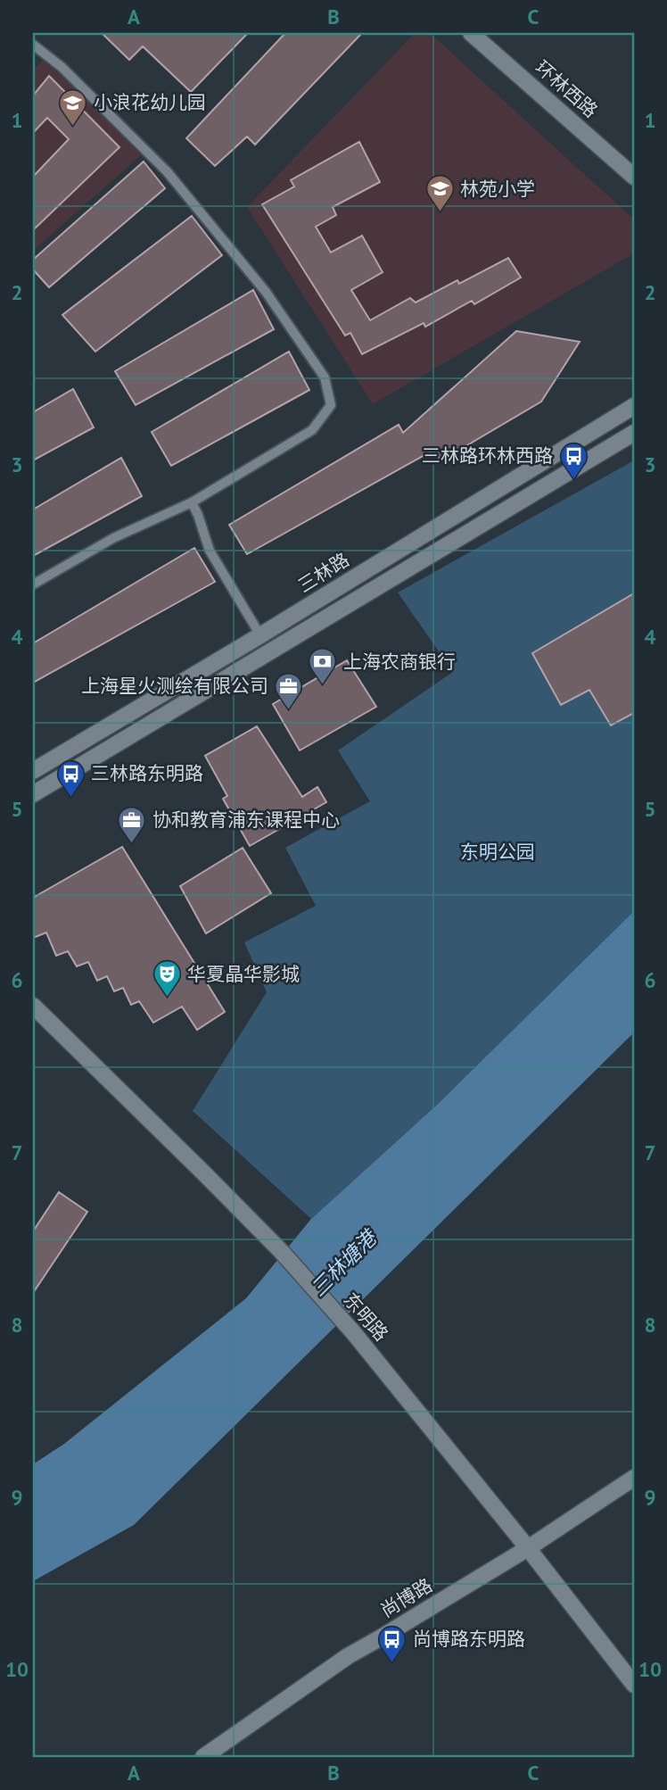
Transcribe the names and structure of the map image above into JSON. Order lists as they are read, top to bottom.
{
  "streets": {
    "main road": [
      "环林西路",
      "三林路",
      "东明路",
      "尚博路"
    ]
  },
  "crossings": [
    ["东明路", "尚博路"]
  ],
  "water": ["三林塘港"],
  "parks": ["东明公园"],
  "places": {
    "school or university": ["小浪花幼儿园", "林苑小学"],
    "bus stop": ["三林路环林西路", "三林路东明路", "尚博路东明路"],
    "bank": ["上海农商银行"],
    "office": ["上海星火测绘有限公司", "协和教育浦东课程中心"],
    "theatre": ["华夏晶华影城"]
  },
  "grid": {
    "columns": ["A", "B", "C"],
    "rows": [
      "1",
      "2",
      "3",
      "4",
      "5",
      "6",
      "7",
      "8",
      "9",
      "10"
    ]
  }
}
